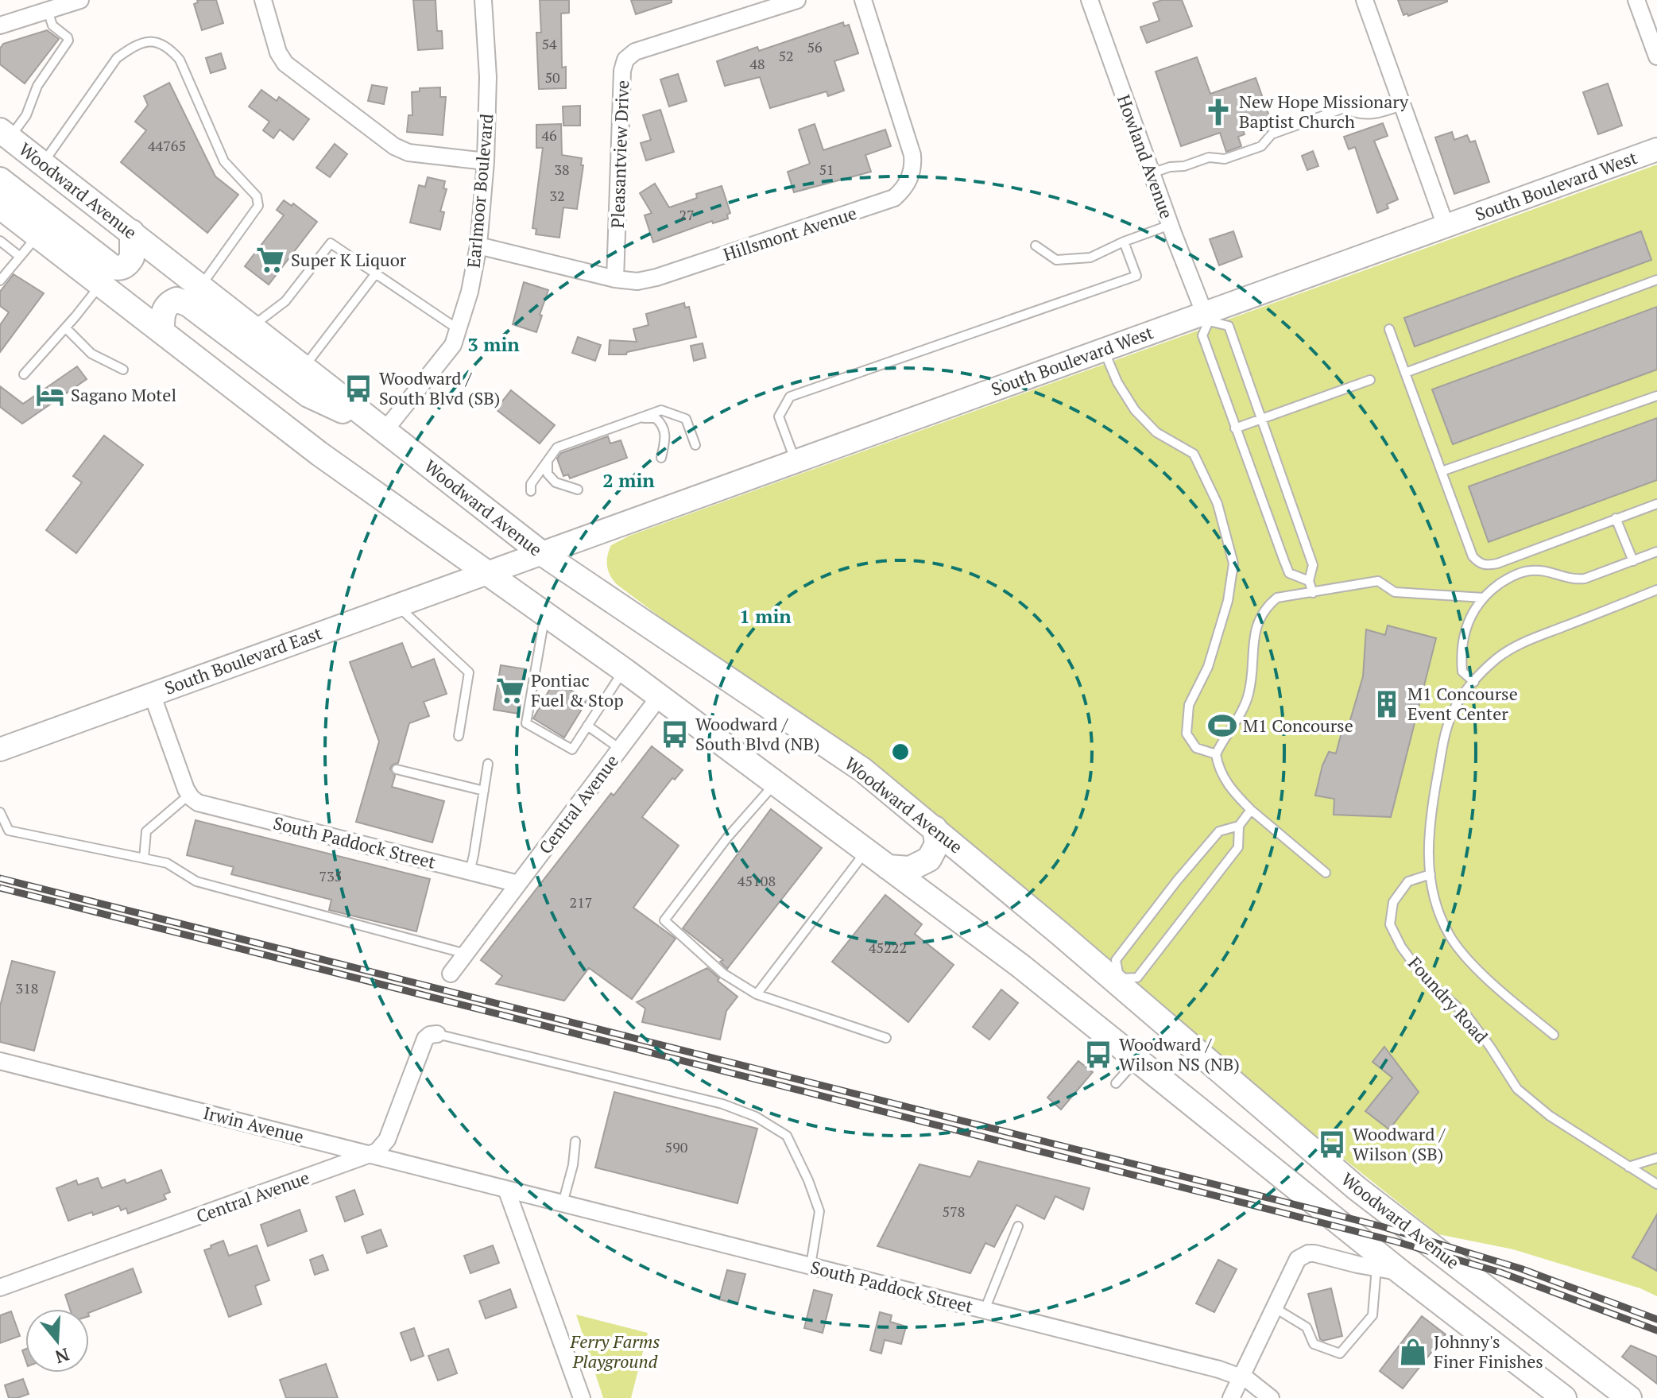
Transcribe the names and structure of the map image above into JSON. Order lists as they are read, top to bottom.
{
  "streets": {
    "main road": ["Woodward Avenue"],
    "street": [
      "Pleasantview Drive",
      "Howland Avenue",
      "South Boulevard West",
      "Earlmoor Boulevard",
      "Hillsmont Avenue",
      "South Boulevard East",
      "Central Avenue",
      "South Paddock Street",
      "Irwin Avenue"
    ],
    "lane": ["Foundry Road"]
  },
  "crossings": [
    ["Pleasantview Drive", "Hillsmont Avenue"],
    ["Howland Avenue", "South Boulevard West"],
    ["South Boulevard West", "Woodward Avenue"],
    ["South Boulevard West", "South Boulevard East"],
    ["Woodward Avenue", "Earlmoor Boulevard"],
    ["Earlmoor Boulevard", "Hillsmont Avenue"],
    ["Central Avenue", "South Paddock Street"],
    ["Central Avenue", "Irwin Avenue"],
    ["South Paddock Street", "Irwin Avenue"]
  ],
  "parks": ["Ferry Farms Playground"],
  "places": {
    "church": ["New Hope Missionary Baptist Church"],
    "supermarket": ["Super K Liquor", "Pontiac Fuel & Stop"],
    "bus stop": [
      "Woodward / South Blvd (SB)",
      "Woodward / South Blvd (NB)",
      "Woodward / Wilson NS (NB)",
      "Woodward / Wilson (SB)"
    ],
    "hotel": ["Sagano Motel"],
    "building": ["M1 Concourse Event Center"],
    "sports": ["M1 Concourse"],
    "shop": ["Johnny's Finer Finishes"]
  },
  "house_numbers": [
    "54",
    "56",
    "52",
    "48",
    "50",
    "46",
    "44765",
    "38",
    "51",
    "32",
    "27",
    "735",
    "45108",
    "217",
    "45222",
    "318",
    "590",
    "578"
  ],
  "north": "bottom",
  "rings": ["3 min", "2 min", "1 min"]
}
